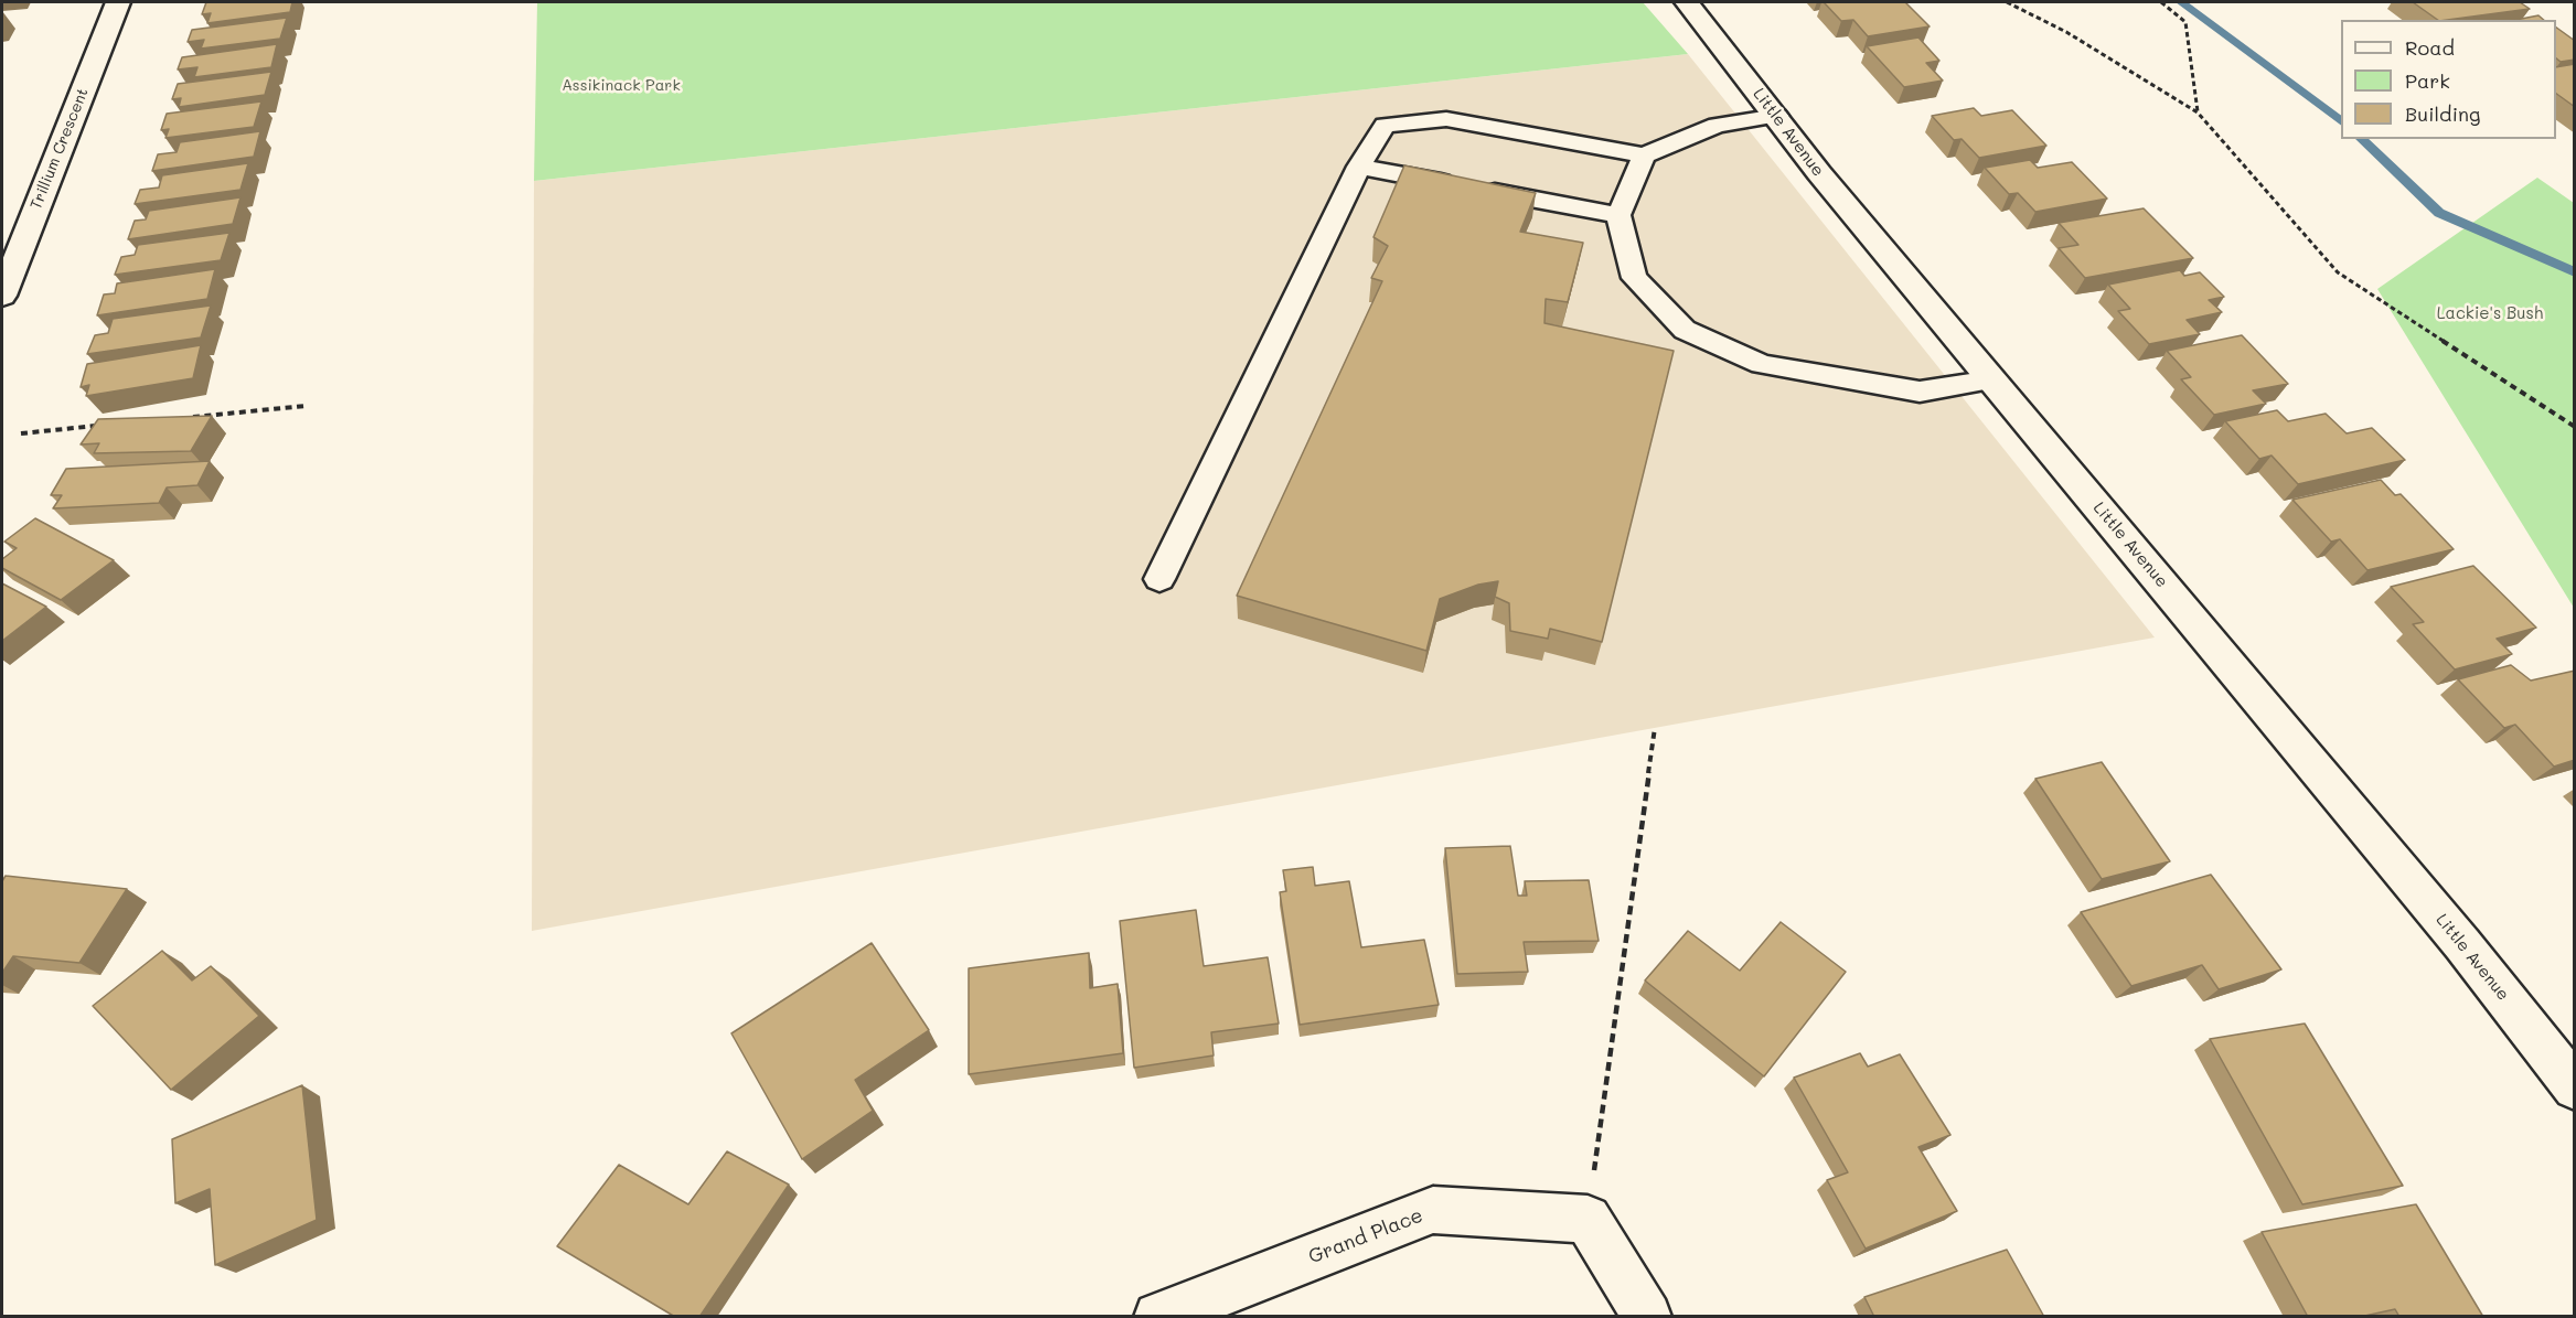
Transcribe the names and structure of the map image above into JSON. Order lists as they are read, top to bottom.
{
  "streets": {
    "street": ["Little Avenue", "Trillium Crescent", "Grand Place"]
  },
  "parks": ["Assikinack Park", "Lackie's Bush"],
  "legend": ["Road", "Park", "Building"]
}
